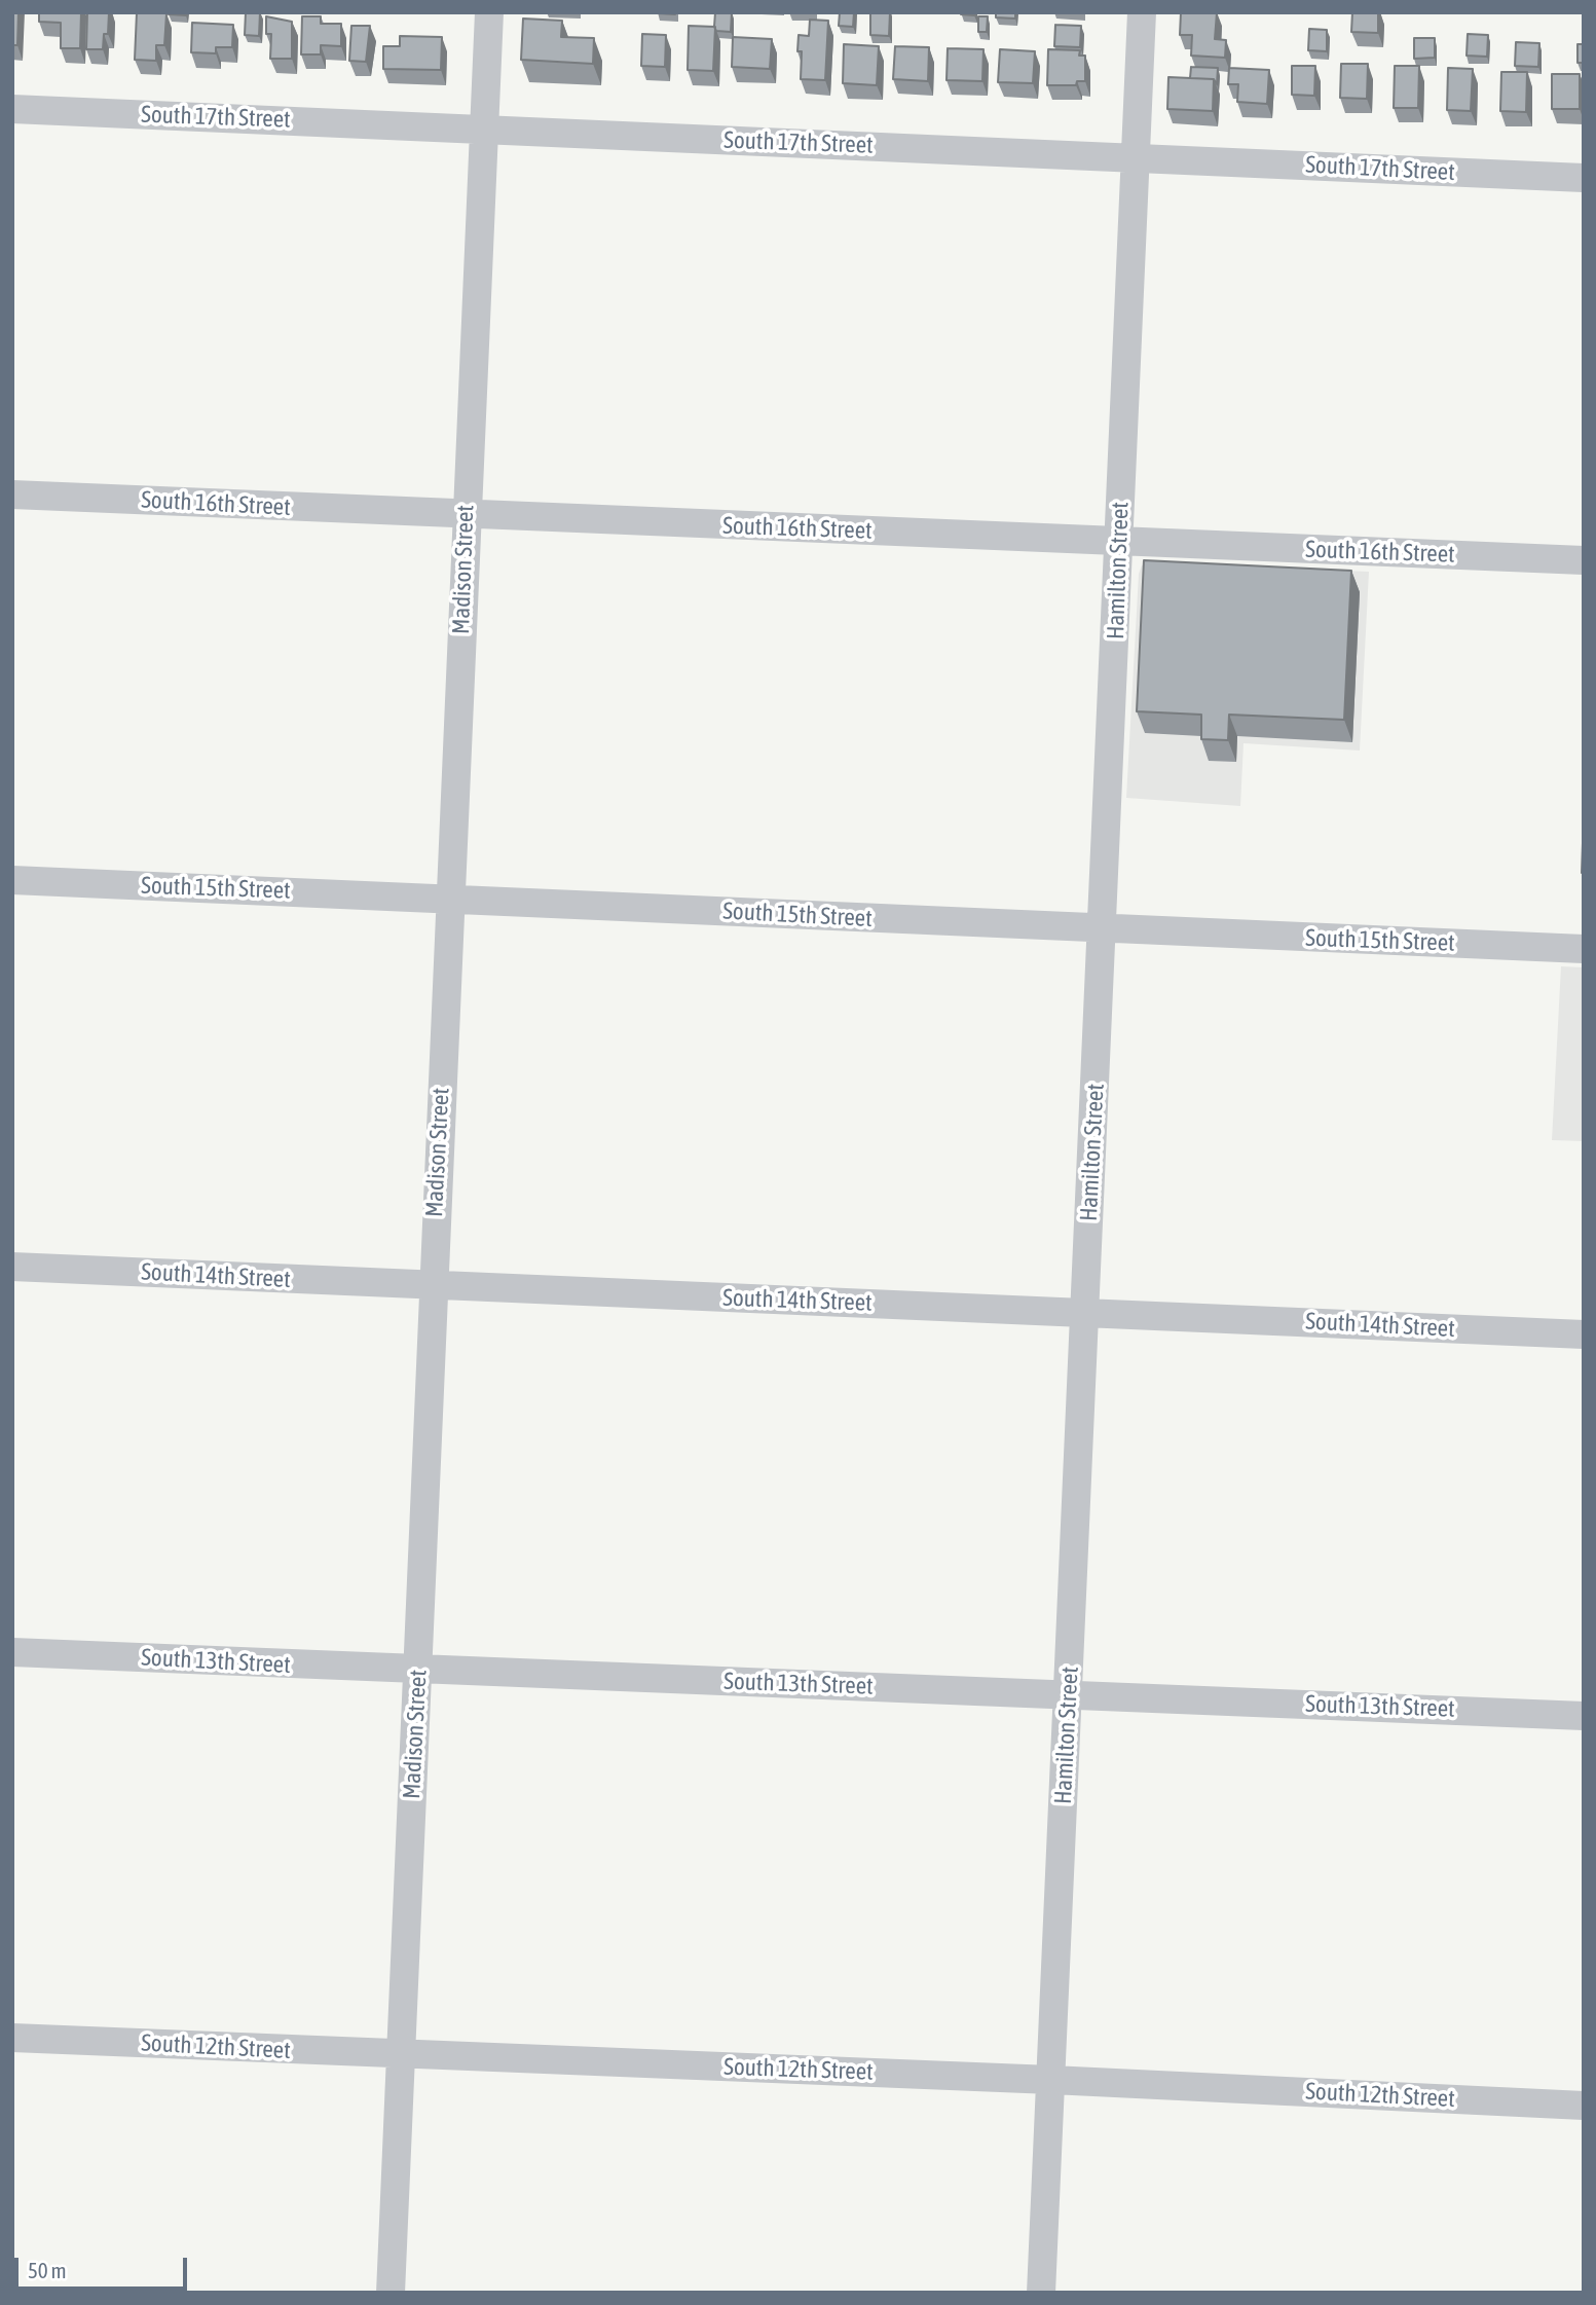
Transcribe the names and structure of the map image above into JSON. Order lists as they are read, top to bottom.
{
  "streets": {
    "street": [
      "South 17th Street",
      "South 16th Street",
      "Madison Street",
      "Hamilton Street",
      "South 15th Street",
      "South 14th Street",
      "South 13th Street",
      "South 12th Street"
    ]
  },
  "crossings": [
    ["South 17th Street", "Madison Street"],
    ["South 17th Street", "Hamilton Street"],
    ["South 16th Street", "Madison Street"],
    ["South 16th Street", "Hamilton Street"],
    ["Madison Street", "South 15th Street"],
    ["Madison Street", "South 14th Street"],
    ["Madison Street", "South 13th Street"],
    ["Madison Street", "South 12th Street"],
    ["Hamilton Street", "South 15th Street"],
    ["Hamilton Street", "South 14th Street"],
    ["Hamilton Street", "South 13th Street"],
    ["Hamilton Street", "South 12th Street"]
  ],
  "scale_bar": "50 m"
}
